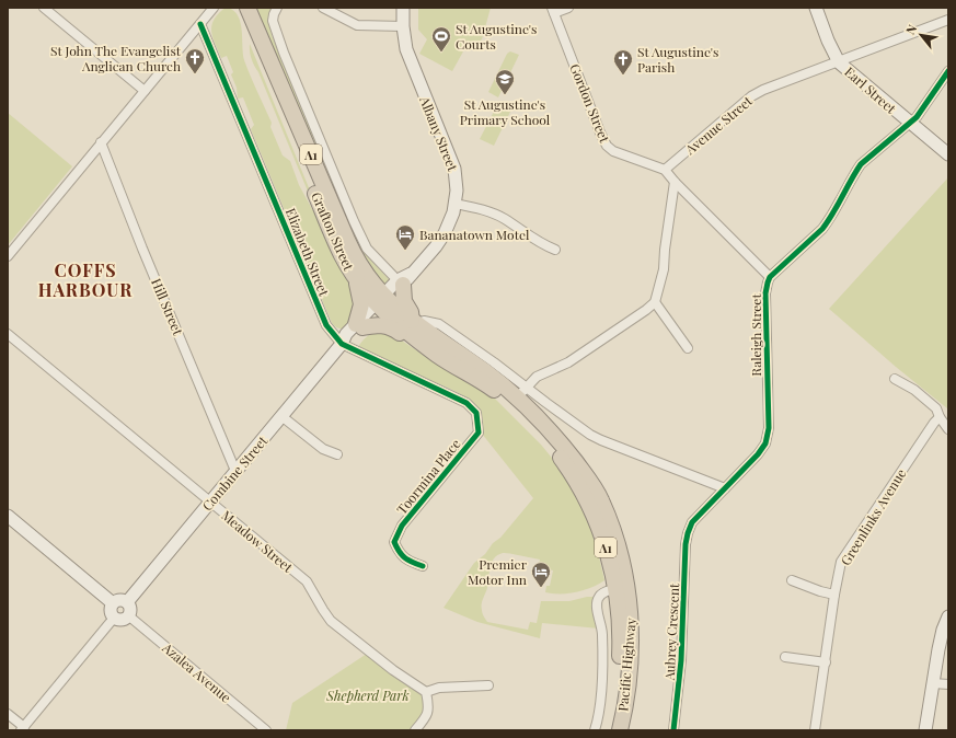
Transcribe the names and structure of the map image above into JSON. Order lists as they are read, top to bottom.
{
  "streets": {
    "highway": ["A1", "Grafton Street", "Pacific Highway"],
    "street": [
      "Earl Street",
      "Gordon Street",
      "Avenue Street",
      "Albany Street",
      "Elizabeth Street",
      "Hill Street",
      "Raleigh Street",
      "Combine Street",
      "Toormina Place",
      "Greenlinks Avenue",
      "Meadow Street",
      "Aubrey Crescent",
      "Azalea Avenue"
    ]
  },
  "crossings": [
    ["Earl Street", "Avenue Street"],
    ["Earl Street", "Raleigh Street"],
    ["Gordon Street", "Avenue Street"],
    ["Albany Street", "Grafton Street"],
    ["Albany Street", "Combine Street"],
    ["Grafton Street", "Combine Street"],
    ["Grafton Street", "Pacific Highway"],
    ["Elizabeth Street", "Combine Street"],
    ["Elizabeth Street", "Toormina Place"],
    ["Hill Street", "Combine Street"],
    ["Raleigh Street", "Aubrey Crescent"],
    ["Combine Street", "Meadow Street"],
    ["Combine Street", "Azalea Avenue"]
  ],
  "districts": ["COFFS HARBOUR"],
  "parks": ["Shepherd Park"],
  "places": {
    "sports": ["St Augustine's Courts"],
    "church": ["St John The Evangelist Anglican Church", "St Augustine's Parish"],
    "school or university": ["St Augustine's Primary School"],
    "hotel": ["Bananatown Motel", "Premier Motor Inn"]
  },
  "north": "top left"
}
